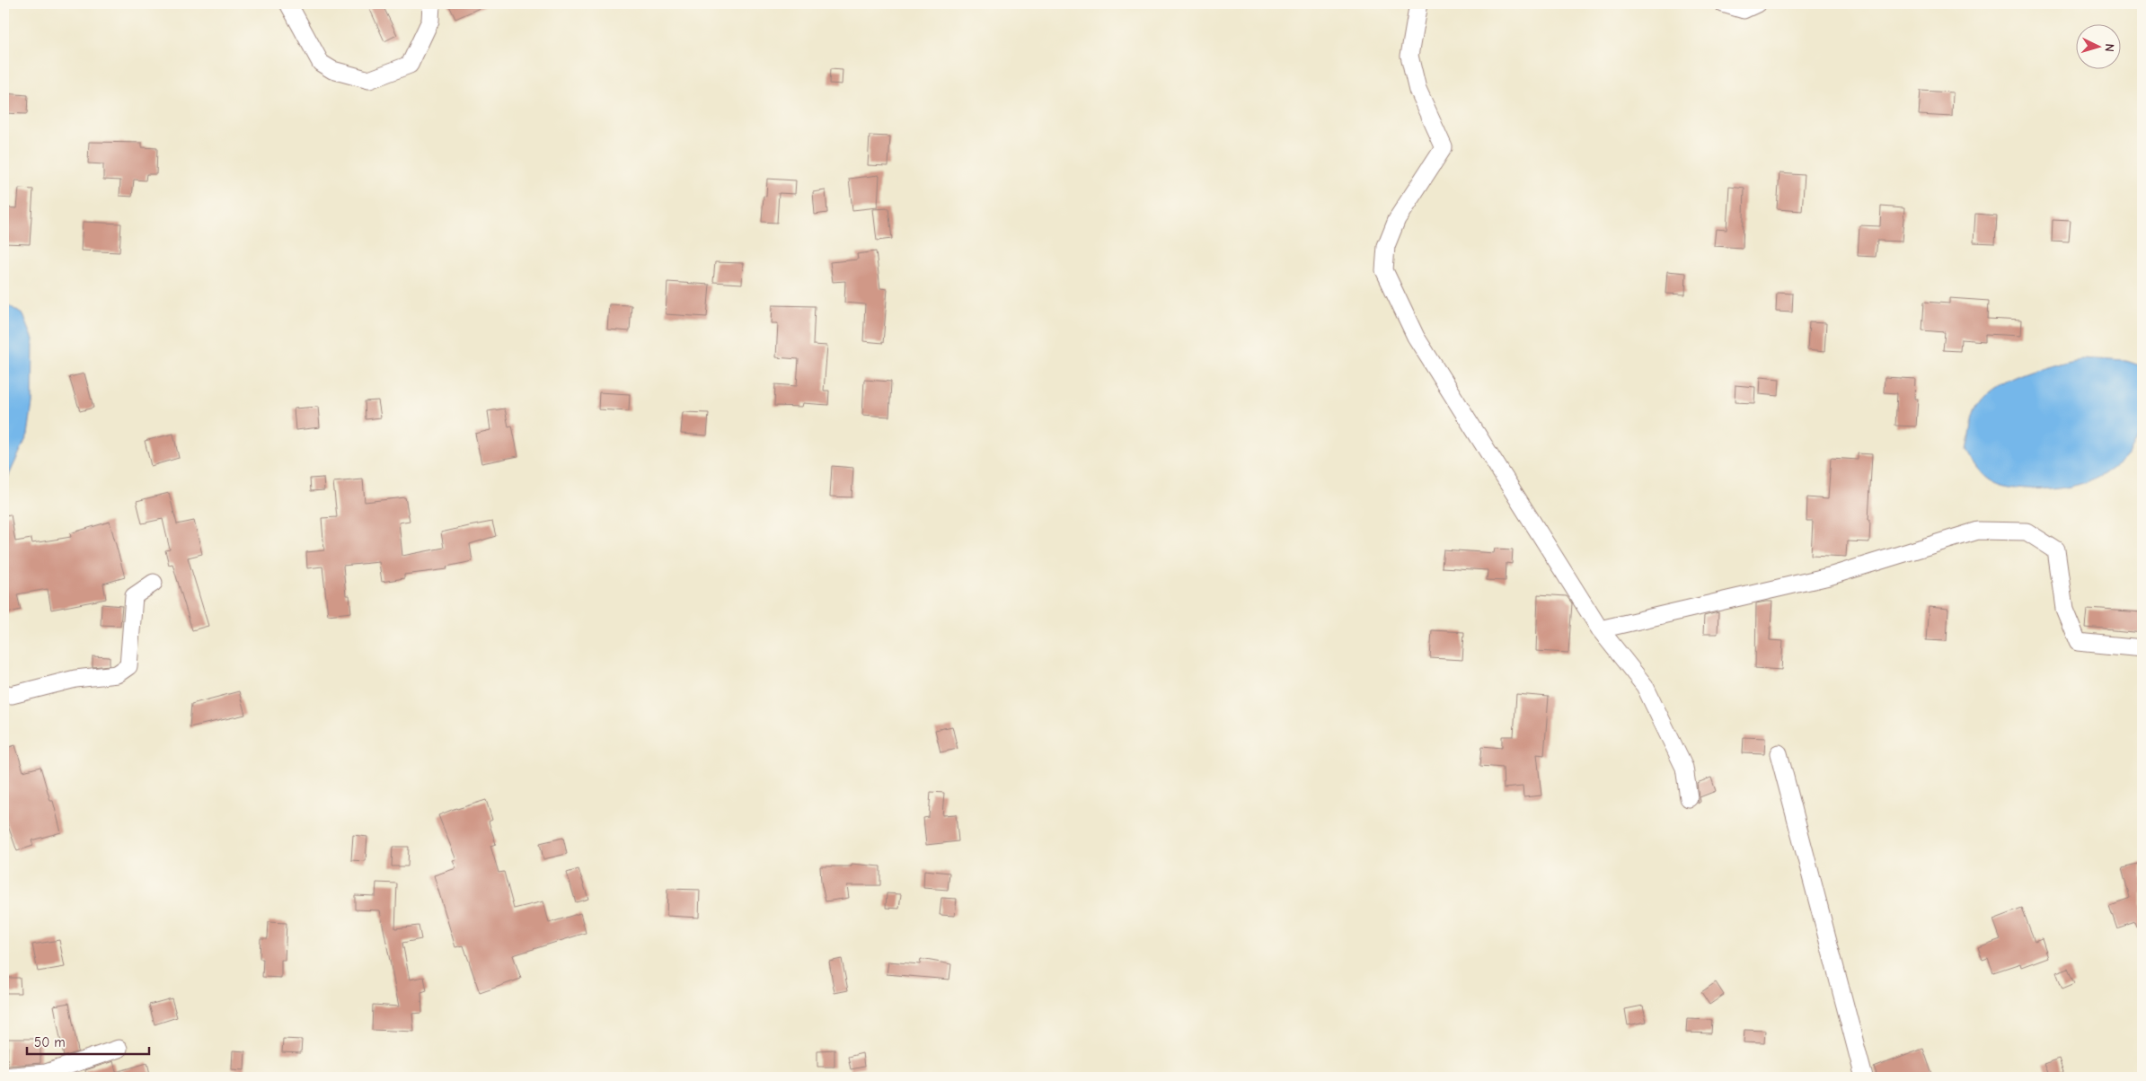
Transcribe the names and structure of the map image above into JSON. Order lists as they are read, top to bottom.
{
  "scale_bar": "50 m",
  "north": "right"
}
